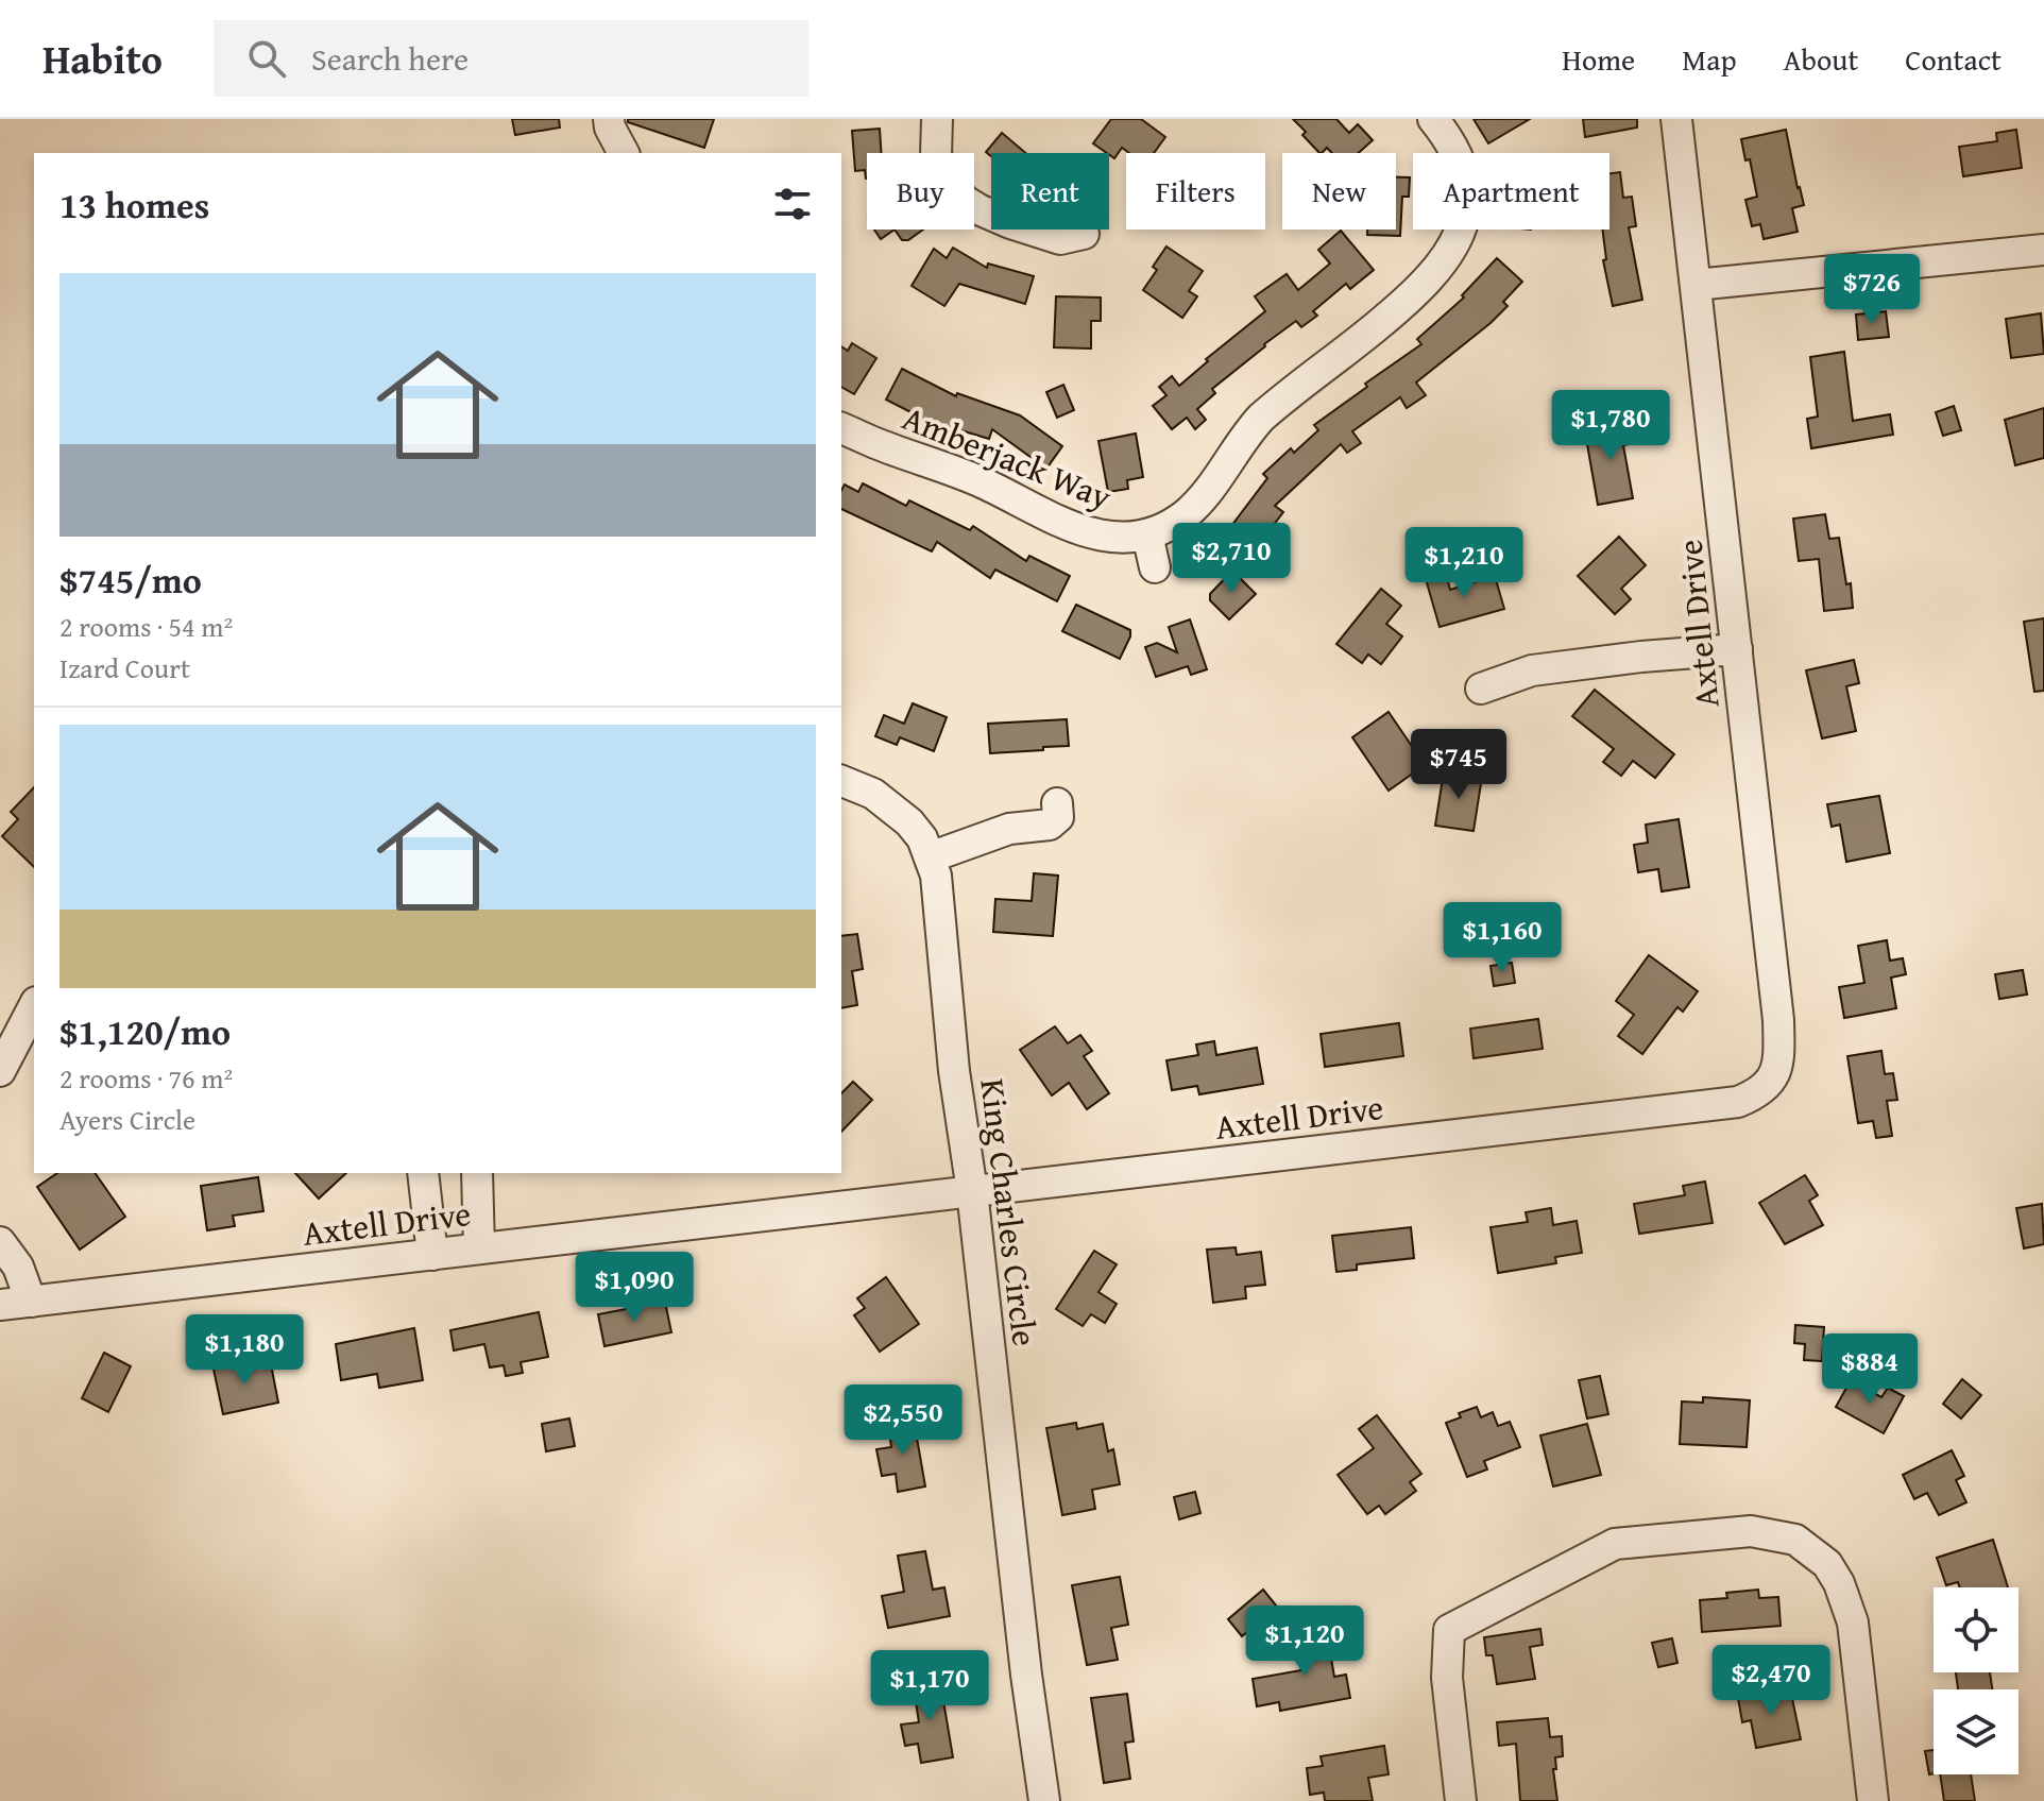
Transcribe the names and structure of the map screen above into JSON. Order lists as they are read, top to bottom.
{
  "streets": {
    "street": ["Amberjack Way", "Axtell Drive", "King Charles Circle"]
  },
  "crossings": [
    ["Axtell Drive", "King Charles Circle"]
  ],
  "page": {
    "header": "Habito",
    "search": "Search here",
    "nav": [
      "Home",
      "Map",
      "About",
      "Contact"
    ],
    "chip": [
      "Buy",
      "Rent",
      "Filters",
      "New",
      "Apartment"
    ],
    "heading": "13 homes",
    "price": [
      "$726",
      "$1,780",
      "$2,710",
      "$1,210",
      "$745",
      "$1,160",
      "$1,090",
      "$1,180",
      "$884",
      "$2,550",
      "$1,120",
      "$2,470",
      "$1,170"
    ],
    "list": [
      {
        "name": "$745/mo",
        "note": "2 rooms · 54 m² · Izard Court"
      },
      {
        "name": "$1,120/mo",
        "note": "2 rooms · 76 m² · Ayers Circle"
      }
    ]
  }
}
